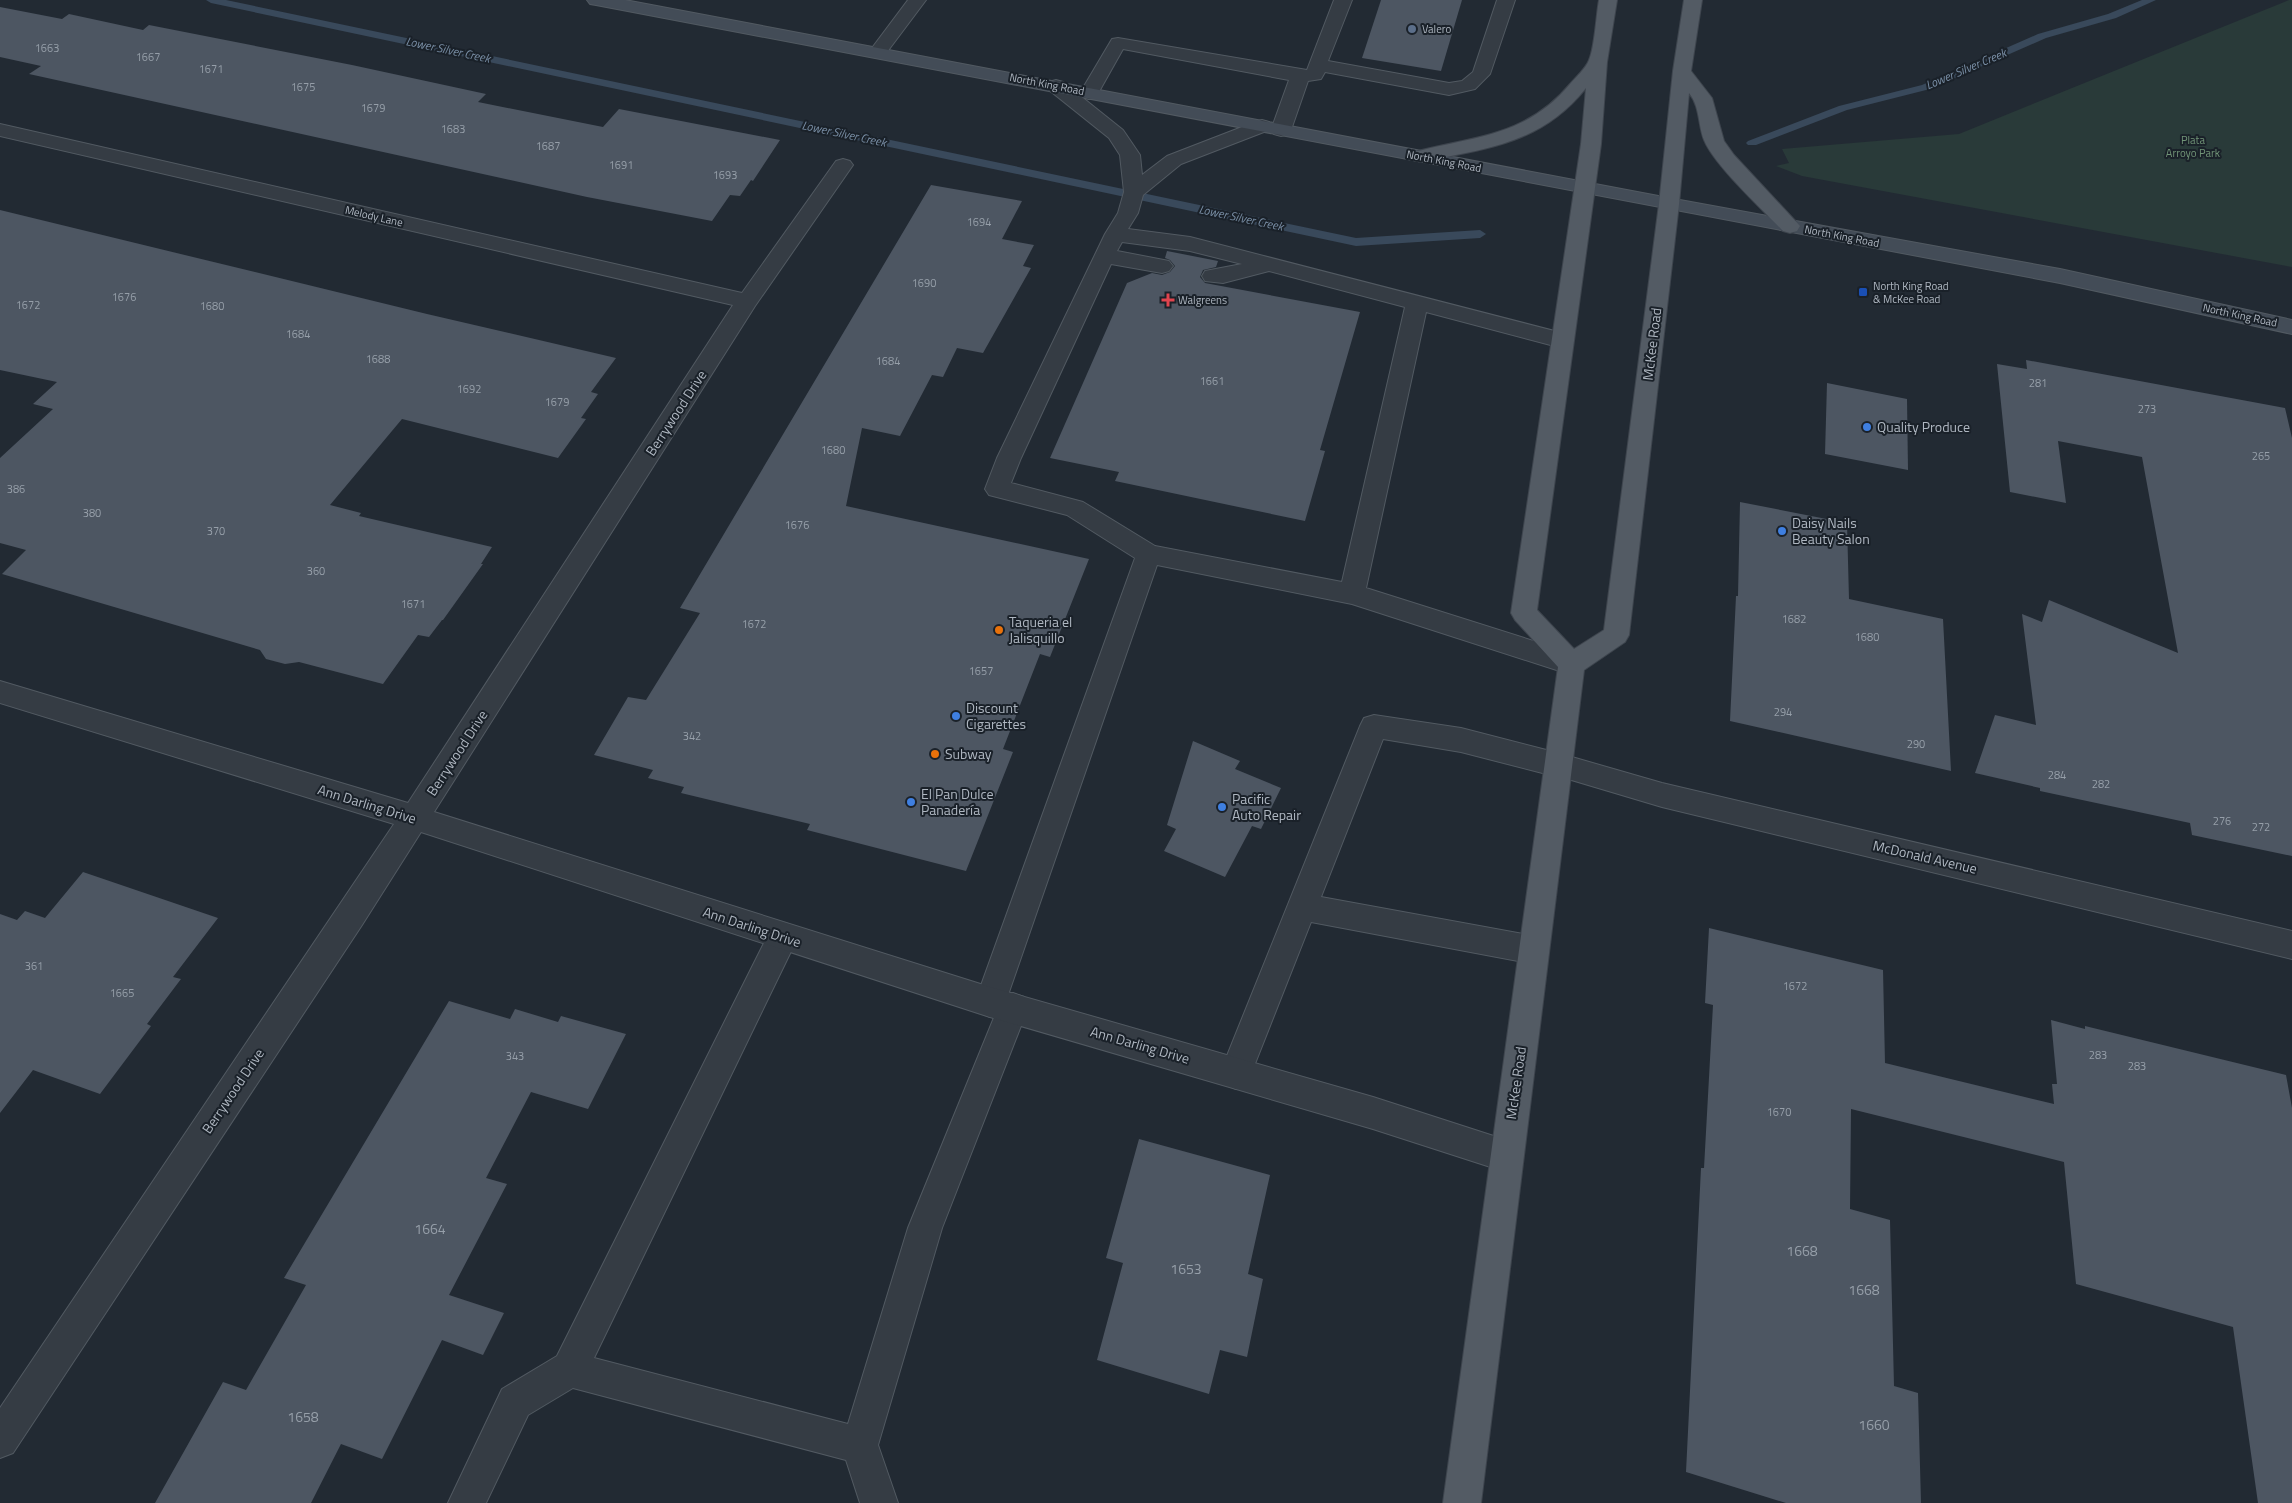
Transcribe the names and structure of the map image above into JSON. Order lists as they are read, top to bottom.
{
  "streets": {
    "main road": ["North King Road", "McKee Road"],
    "street": [
      "Melody Lane",
      "Berrywood Drive",
      "Ann Darling Drive",
      "McDonald Avenue"
    ]
  },
  "crossings": [
    ["North King Road", "McKee Road"],
    ["Melody Lane", "Berrywood Drive"],
    ["McKee Road", "Ann Darling Drive"],
    ["McKee Road", "McDonald Avenue"],
    ["Berrywood Drive", "Ann Darling Drive"]
  ],
  "water": ["Lower Silver Creek"],
  "parks": ["Plata Arroyo Park"],
  "places": {
    "other": [
      "Valero",
      "Quality Produce",
      "Daisy Nails Beauty Salon",
      "Taqueria el Jalisquillo",
      "Discount Cigarettes",
      "Subway",
      "El Pan Dulce Panadería",
      "Pacific Auto Repair"
    ],
    "transit": ["North King Road & McKee Road"],
    "health": ["Walgreens"]
  },
  "house_numbers": [
    "1663",
    "1667",
    "1671",
    "1675",
    "1679",
    "1683",
    "1687",
    "1691",
    "1693",
    "1694",
    "1690",
    "1676",
    "1672",
    "1680",
    "1684",
    "1688",
    "1684",
    "1661",
    "281",
    "1692",
    "1679",
    "273",
    "1680",
    "265",
    "386",
    "380",
    "1676",
    "370",
    "360",
    "1671",
    "1682",
    "1672",
    "1680",
    "1657",
    "294",
    "342",
    "290",
    "284",
    "282",
    "276",
    "272",
    "361",
    "1672",
    "1665",
    "283",
    "343",
    "283",
    "1670",
    "1664",
    "1668",
    "1653",
    "1668",
    "1658",
    "1660"
  ]
}
